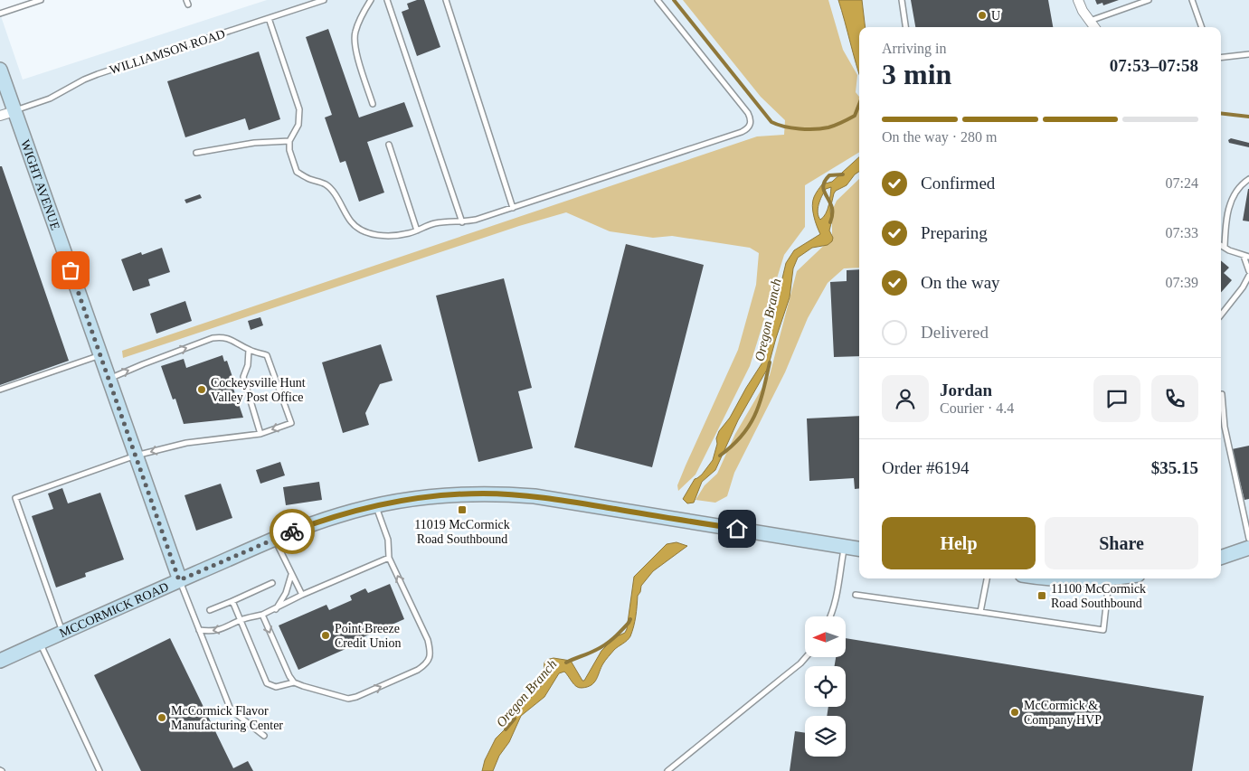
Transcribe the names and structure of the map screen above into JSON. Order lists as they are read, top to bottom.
{
  "streets": {
    "main road": ["WIGHT AVENUE", "MCCORMICK ROAD"],
    "lane": ["WILLIAMSON ROAD"]
  },
  "crossings": [
    ["WILLIAMSON ROAD", "WIGHT AVENUE"],
    ["WIGHT AVENUE", "MCCORMICK ROAD"]
  ],
  "water": ["Oregon Branch"],
  "places": {
    "other": [
      "U",
      "Cockeysville Hunt Valley Post Office",
      "Point Breeze Credit Union",
      "McCormick & Company HVP",
      "McCormick Flavor Manufacturing Center"
    ],
    "transit": ["11019 McCormick Road Southbound", "11100 McCormick Road Southbound"]
  },
  "north": "left",
  "page": {
    "heading": ["3 min", "Arriving in", "07:53–07:58"],
    "panel": [
      "Jordan",
      "Courier · 4.4",
      "Order #6194",
      "$35.15"
    ],
    "bar": "On the way · 280 m",
    "list": [
      ["Confirmed", "07:24"],
      ["Preparing", "07:33"],
      ["On the way", "07:39"],
      "Delivered"
    ],
    "buttons": ["Help", "Share"]
  }
}
